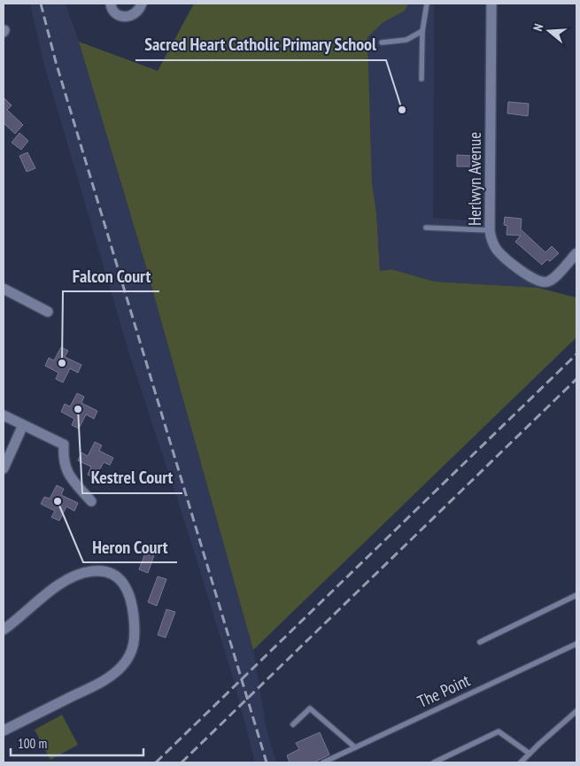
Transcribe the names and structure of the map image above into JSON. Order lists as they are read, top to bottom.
{
  "streets": {
    "street": ["Herlwyn Avenue"],
    "lane": ["The Point"]
  },
  "places": [
    "Sacred Heart Catholic Primary School",
    "Falcon Court",
    "Kestrel Court",
    "Heron Court"
  ],
  "scale_bar": "100 m",
  "north": "left"
}
